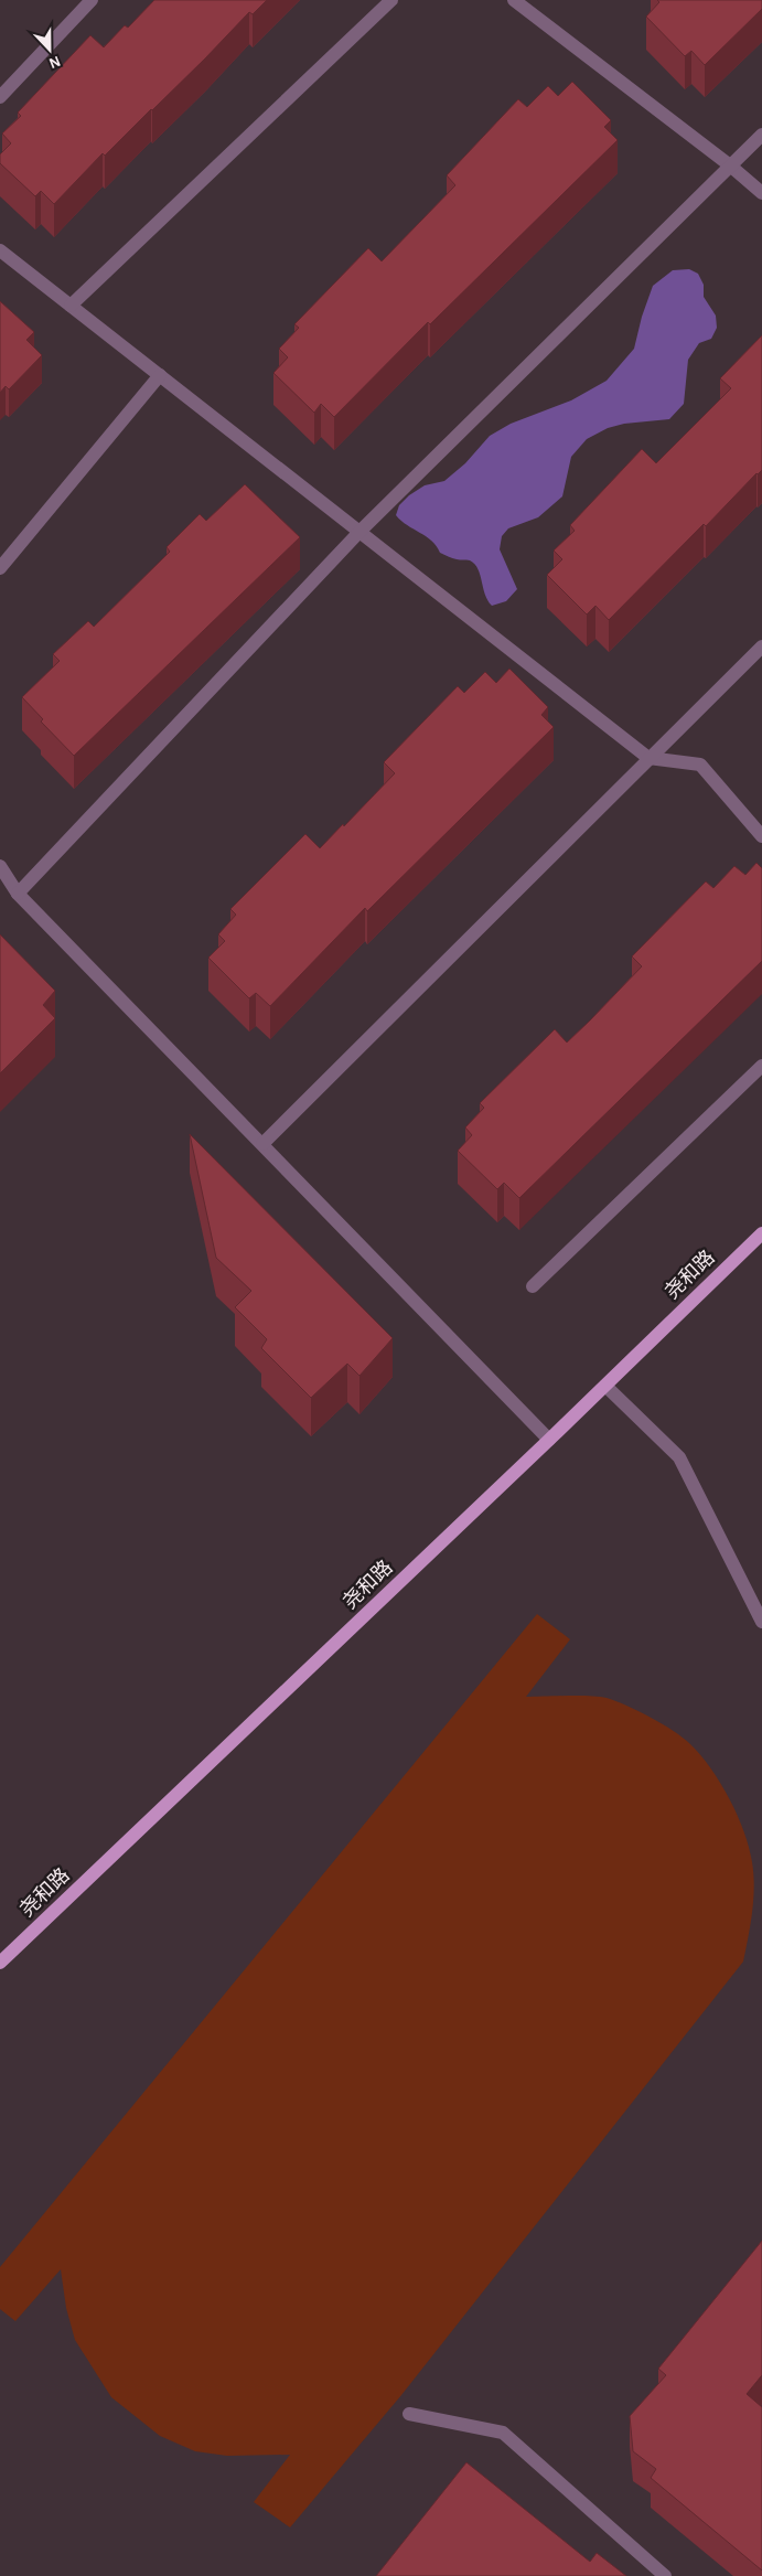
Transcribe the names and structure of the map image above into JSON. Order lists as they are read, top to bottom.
{
  "streets": {
    "main road": ["尧和路"]
  },
  "north": "bottom"
}
